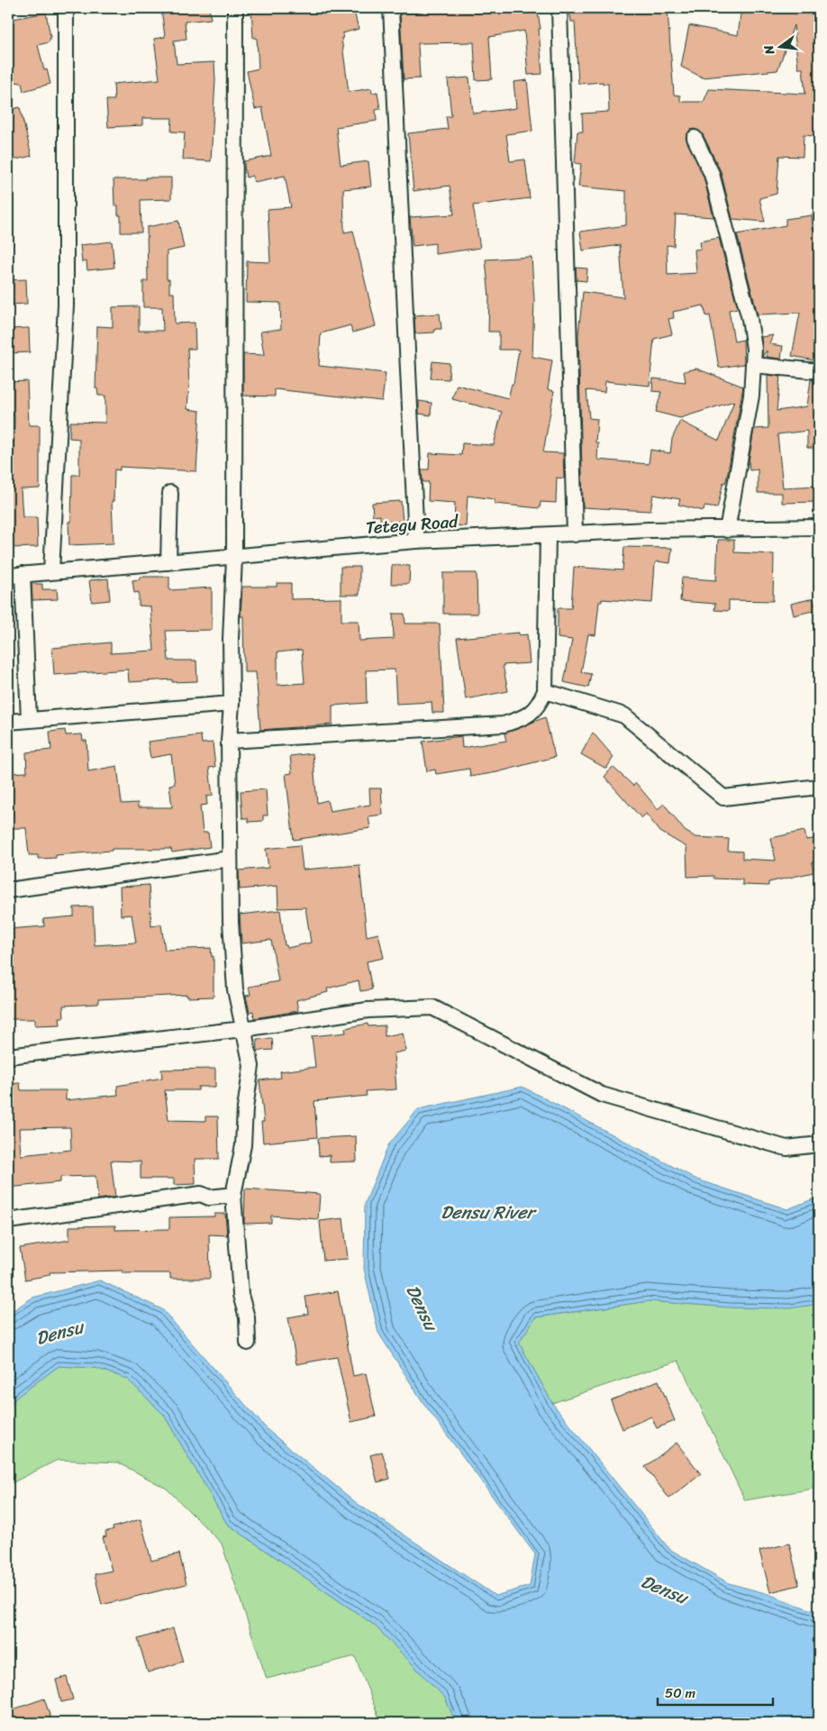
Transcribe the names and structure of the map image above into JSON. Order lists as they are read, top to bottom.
{
  "streets": {
    "street": ["Tetegu Road"]
  },
  "water": ["Densu River", "Densu"],
  "scale_bar": "50 m",
  "north": "left"
}
